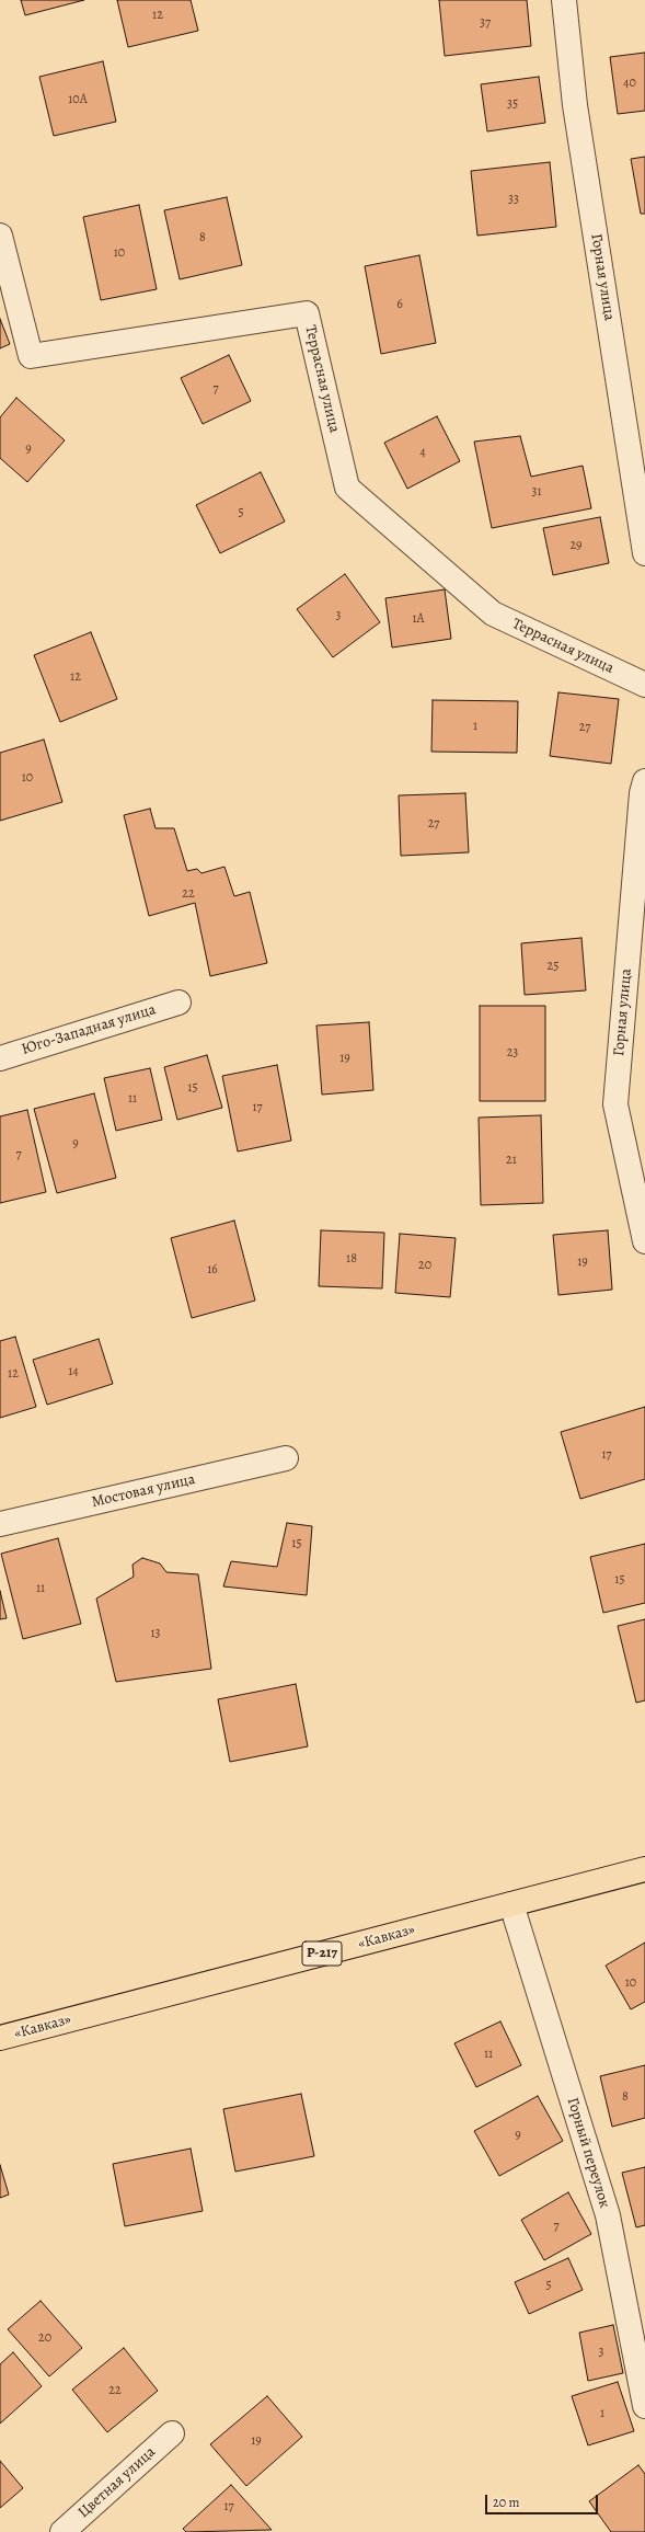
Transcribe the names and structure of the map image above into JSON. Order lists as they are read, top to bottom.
{
  "streets": {
    "highway": ["«Кавказ»", "Р-217"],
    "street": [
      "Горная улица",
      "Террасная улица",
      "Юго-Западная улица",
      "Мостовая улица",
      "Горный переулок",
      "Цветная улица"
    ]
  },
  "crossings": [
    ["«Кавказ»", "Горный переулок"]
  ],
  "house_numbers": [
    "12",
    "37",
    "40",
    "10А",
    "35",
    "33",
    "8",
    "10",
    "6",
    "7",
    "9",
    "4",
    "31",
    "5",
    "29",
    "3",
    "1А",
    "12",
    "1",
    "27",
    "10",
    "27",
    "22",
    "25",
    "23",
    "19",
    "15",
    "11",
    "17",
    "9",
    "7",
    "21",
    "18",
    "19",
    "20",
    "16",
    "14",
    "12",
    "17",
    "15",
    "15",
    "11",
    "13",
    "10",
    "11",
    "8",
    "9",
    "7",
    "5",
    "20",
    "3",
    "22",
    "1",
    "19",
    "17"
  ],
  "scale_bar": "20 m"
}
